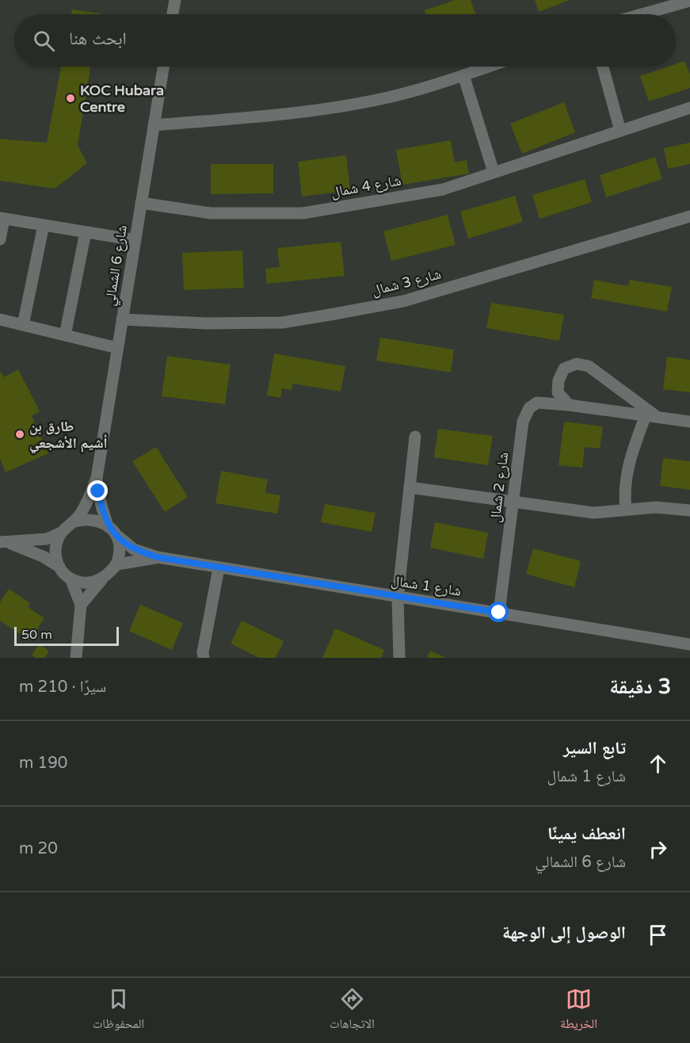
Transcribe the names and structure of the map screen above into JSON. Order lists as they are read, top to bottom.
{
  "streets": {
    "street": [
      "شارع 4 شمال",
      "شارع 6 الشمالي",
      "شارع 3 شمال",
      "شارع 2 شمال",
      "شارع 1 شمال"
    ]
  },
  "crossings": [
    ["شارع 4 شمال", "شارع 6 الشمالي"],
    ["شارع 6 الشمالي", "شارع 3 شمال"],
    ["شارع 6 الشمالي", "شارع 1 شمال"],
    ["شارع 2 شمال", "شارع 1 شمال"]
  ],
  "places": ["KOC Hubara Centre", "طارق بن أشيم الأشجعي"],
  "scale_bar": "50 m",
  "page": {
    "search": "ابحث هنا",
    "scale": "50 m",
    "heading": ["3 دقيقة", "سيرًا · 210 m"],
    "list": [
      ["تابع السير", "شارع 1 شمال", "190 m"],
      ["انعطف يمينًا", "شارع 6 الشمالي", "20 m"],
      "الوصول إلى الوجهة"
    ],
    "nav": ["الخريطة", "الاتجاهات", "المحفوظات"]
  }
}
